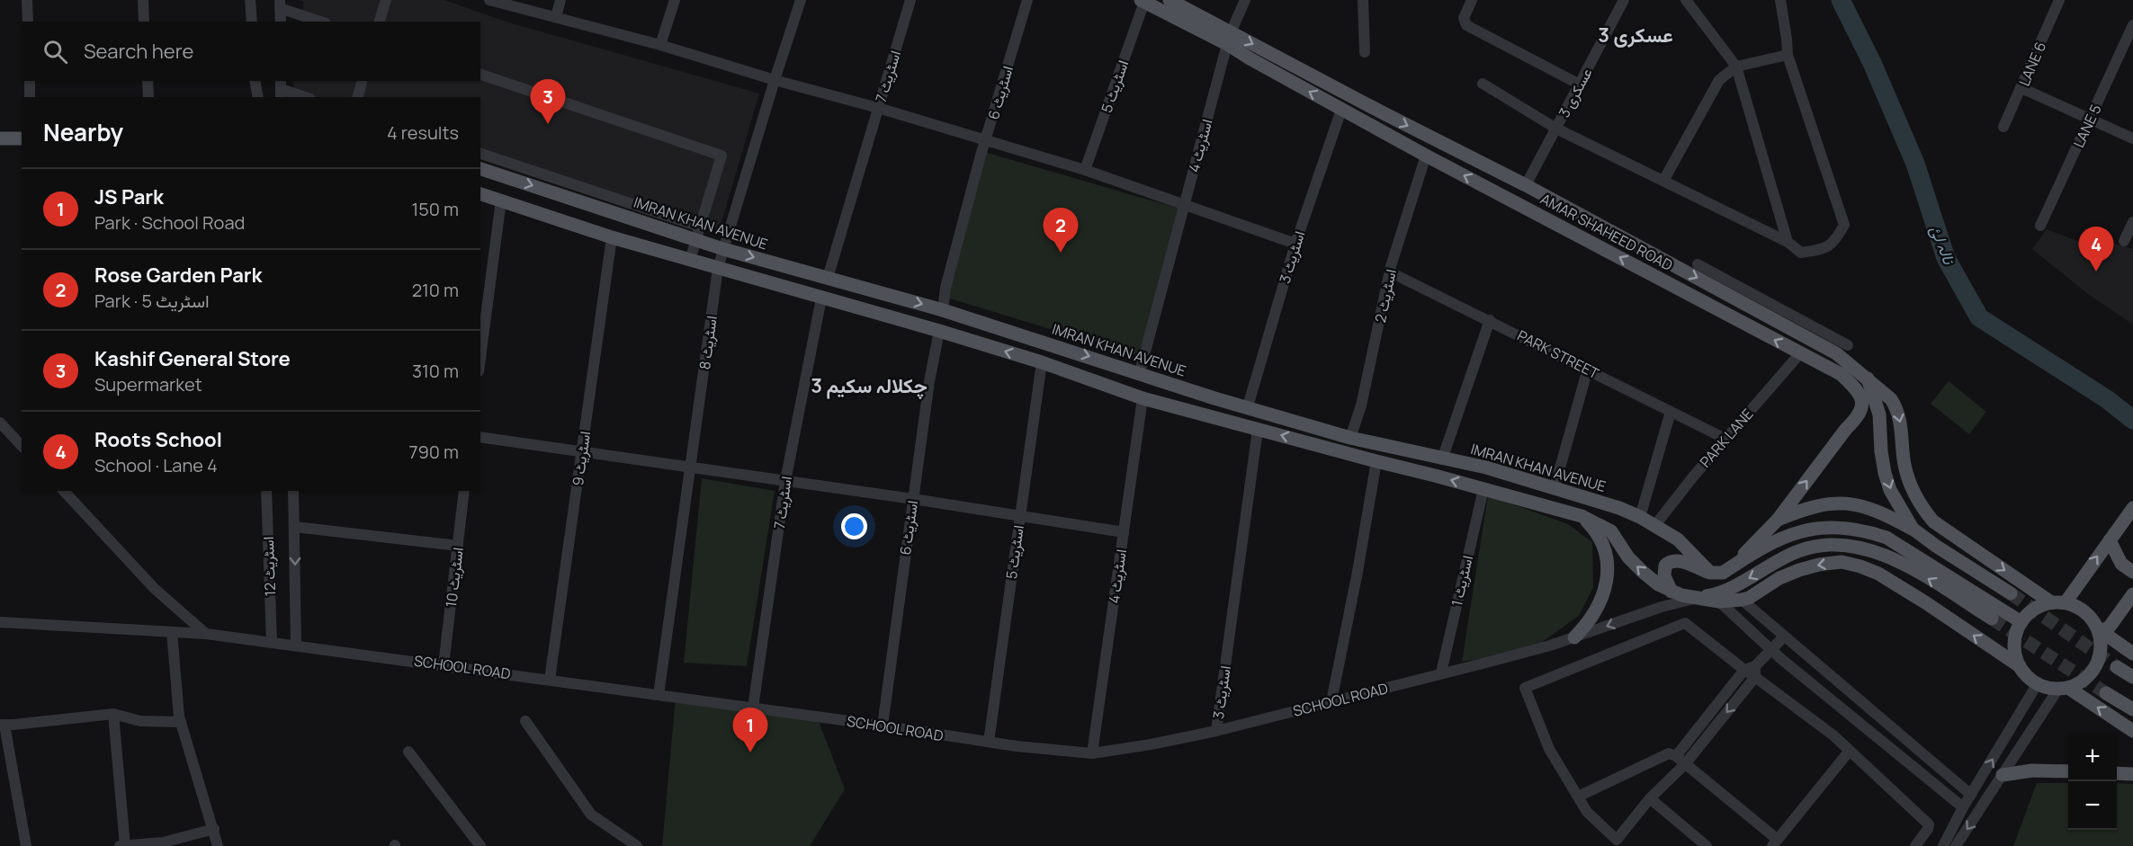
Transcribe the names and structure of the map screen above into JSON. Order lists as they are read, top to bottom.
{
  "streets": {
    "main road": ["IMRAN KHAN AVENUE", "AMAR SHAHEED ROAD"],
    "street": [
      "LANE 6",
      "اسٹریٹ 7",
      "اسٹریٹ 5",
      "اسٹریٹ 6",
      "عسکری 3",
      "LANE 5",
      "اسٹریٹ 4",
      "اسٹریٹ 3",
      "اسٹریٹ 2",
      "اسٹریٹ 8",
      "PARK STREET",
      "PARK LANE",
      "اسٹریٹ 9",
      "اسٹریٹ 12",
      "اسٹریٹ 10",
      "اسٹریٹ 1",
      "SCHOOL ROAD"
    ]
  },
  "crossings": [
    ["اسٹریٹ 7", "IMRAN KHAN AVENUE"],
    ["اسٹریٹ 7", "SCHOOL ROAD"],
    ["اسٹریٹ 5", "AMAR SHAHEED ROAD"],
    ["اسٹریٹ 5", "SCHOOL ROAD"],
    ["اسٹریٹ 6", "IMRAN KHAN AVENUE"],
    ["اسٹریٹ 6", "SCHOOL ROAD"],
    ["عسکری 3", "AMAR SHAHEED ROAD"],
    ["اسٹریٹ 4", "IMRAN KHAN AVENUE"],
    ["اسٹریٹ 4", "AMAR SHAHEED ROAD"],
    ["اسٹریٹ 4", "SCHOOL ROAD"],
    ["IMRAN KHAN AVENUE", "اسٹریٹ 3"],
    ["IMRAN KHAN AVENUE", "اسٹریٹ 2"],
    ["IMRAN KHAN AVENUE", "اسٹریٹ 8"],
    ["IMRAN KHAN AVENUE", "PARK LANE"],
    ["AMAR SHAHEED ROAD", "اسٹریٹ 3"],
    ["AMAR SHAHEED ROAD", "اسٹریٹ 2"],
    ["AMAR SHAHEED ROAD", "PARK LANE"],
    ["اسٹریٹ 3", "SCHOOL ROAD"],
    ["اسٹریٹ 2", "PARK STREET"],
    ["اسٹریٹ 8", "SCHOOL ROAD"],
    ["PARK STREET", "PARK LANE"],
    ["اسٹریٹ 9", "SCHOOL ROAD"],
    ["اسٹریٹ 12", "SCHOOL ROAD"],
    ["اسٹریٹ 10", "SCHOOL ROAD"],
    ["اسٹریٹ 1", "SCHOOL ROAD"]
  ],
  "districts": ["عسکری 3", "چکلالہ سکیم 3"],
  "water": ["نالہ لئ"],
  "page": {
    "search": "Search here",
    "pins": [
      "3",
      "2",
      "4",
      "1"
    ],
    "heading": ["Nearby", "4 results"],
    "list": [
      {
        "mark": "1",
        "name": "JS Park",
        "note": "Park · School Road",
        "value": "150 m"
      },
      {
        "mark": "2",
        "name": "Rose Garden Park",
        "note": "Park · اسٹریٹ 5",
        "value": "210 m"
      },
      {
        "mark": "3",
        "name": "Kashif General Store",
        "note": "Supermarket",
        "value": "310 m"
      },
      {
        "mark": "4",
        "name": "Roots School",
        "note": "School · Lane 4",
        "value": "790 m"
      }
    ],
    "map_buttons": ["+", "−"]
  }
}
